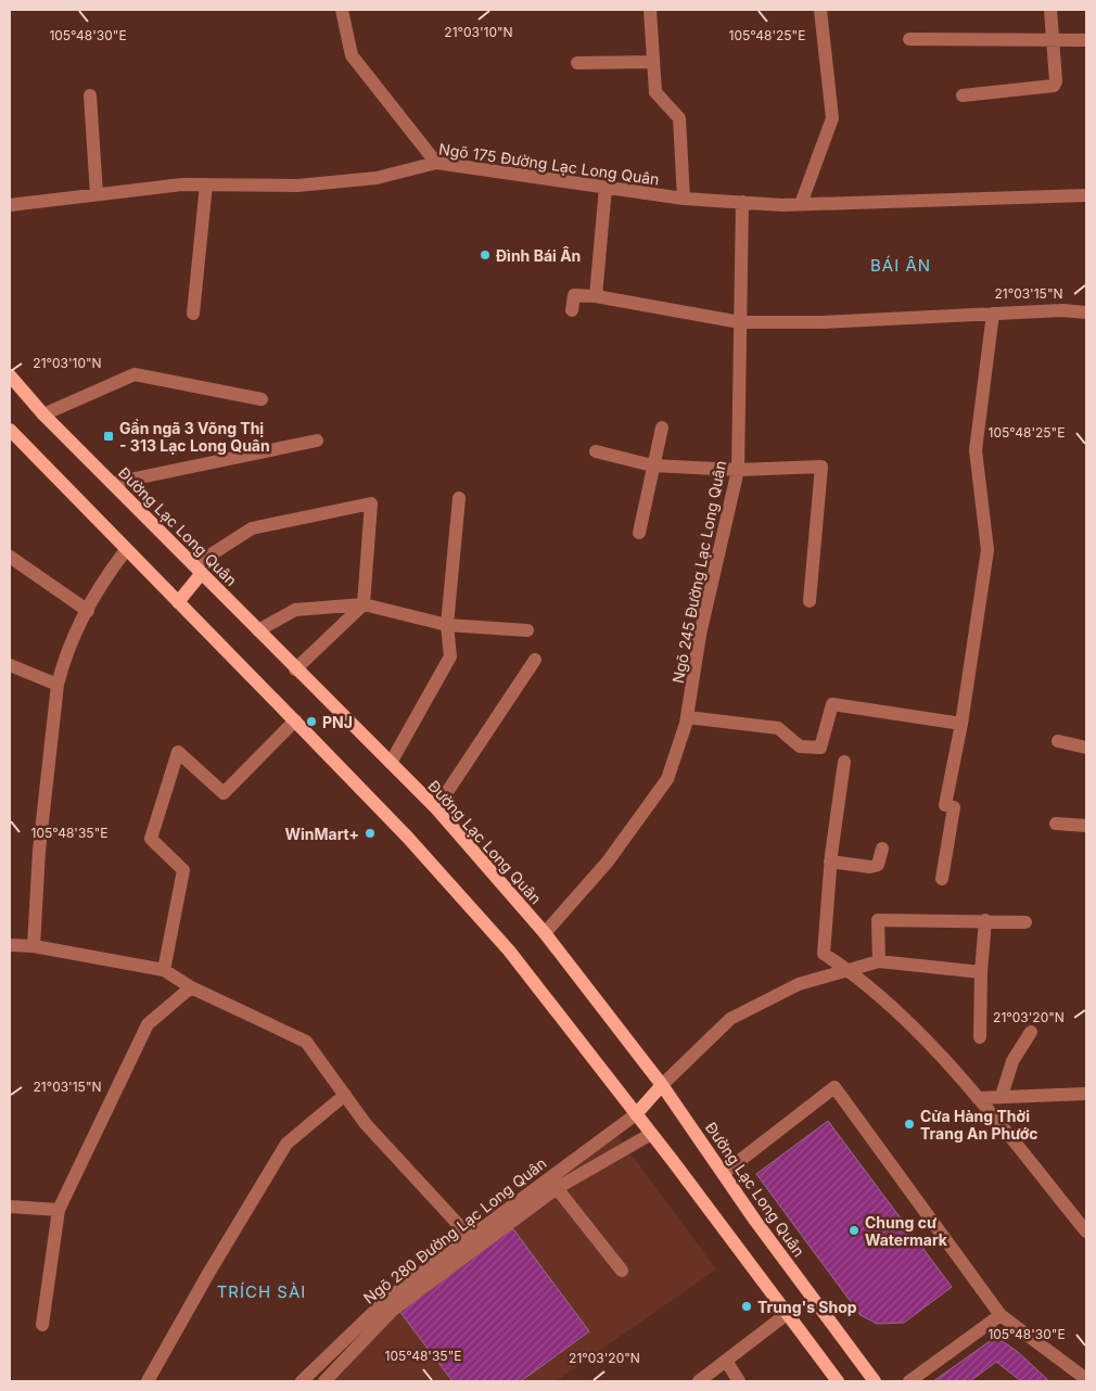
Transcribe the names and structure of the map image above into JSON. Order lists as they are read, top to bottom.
{
  "streets": {
    "main road": ["Đường Lạc Long Quân"],
    "street": ["Ngõ 175 Đường Lạc Long Quân", "Ngõ 245 Đường Lạc Long Quân", "Ngõ 280 Đường Lạc Long Quân"]
  },
  "crossings": [
    ["Ngõ 175 Đường Lạc Long Quân", "Ngõ 245 Đường Lạc Long Quân"],
    ["Đường Lạc Long Quân", "Ngõ 245 Đường Lạc Long Quân"]
  ],
  "districts": ["BÁI ÂN", "TRÍCH SÀI"],
  "places": {
    "other": [
      "Đình Bái Ân",
      "PNJ",
      "WinMart+",
      "Cửa Hàng Thời Trang An Phước",
      "Chung cư Watermark",
      "Trung's Shop"
    ],
    "transit": ["Gần ngã 3 Võng Thị - 313 Lạc Long Quân"]
  },
  "coordinates": [
    "21°03'10\"N",
    "105°48'30\"E",
    "105°48'25\"E",
    "21°03'15\"N",
    "105°48'35\"E",
    "21°03'20\"N"
  ]
}
